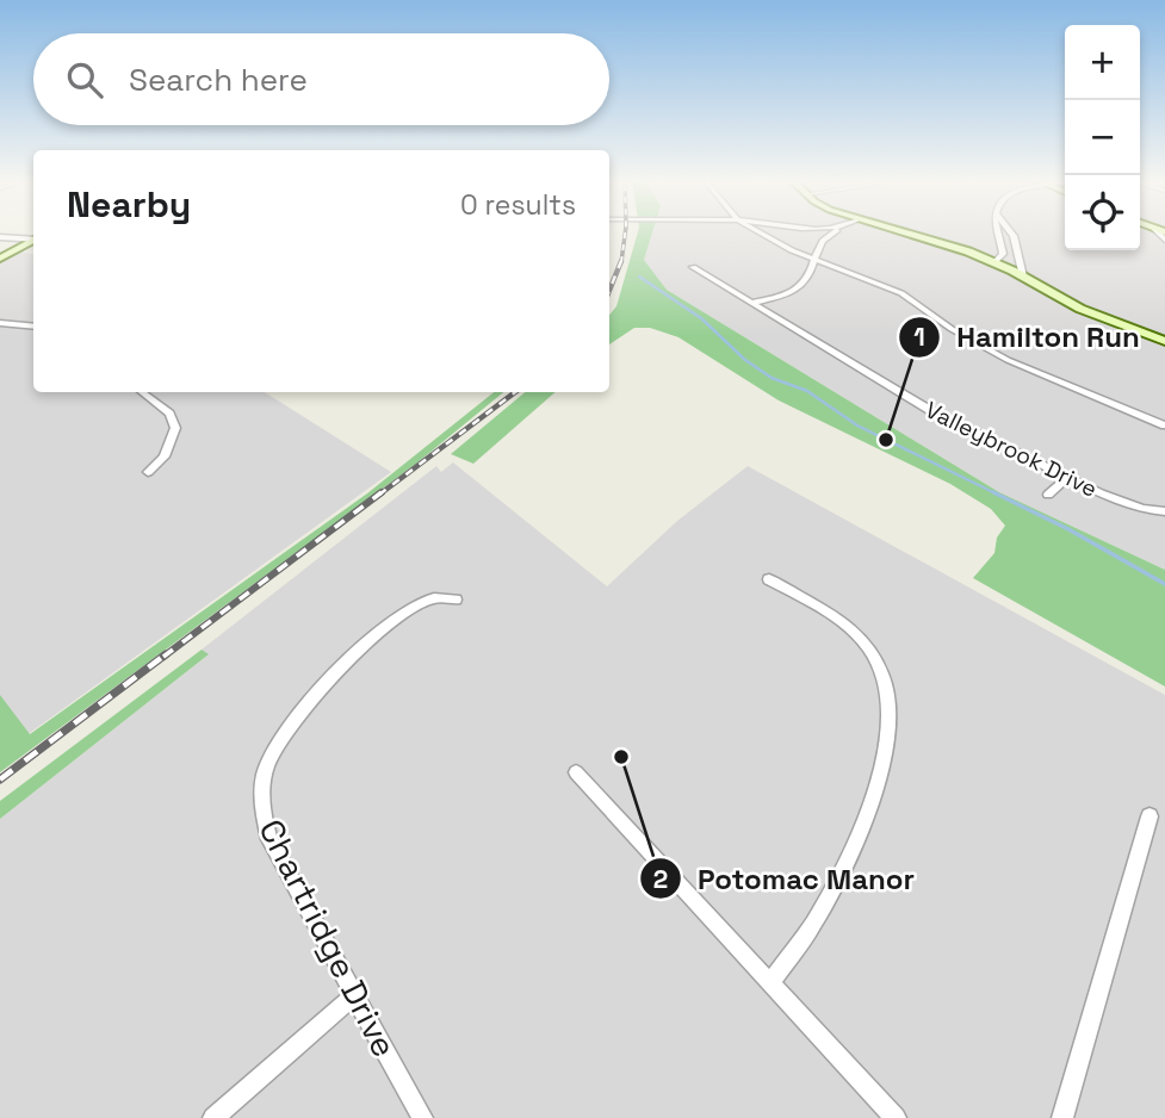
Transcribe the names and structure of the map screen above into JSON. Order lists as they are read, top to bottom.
{
  "streets": {
    "street": ["Valleybrook Drive", "Chartridge Drive"]
  },
  "places": ["Hamilton Run", "Potomac Manor"],
  "page": {
    "map_buttons": ["+", "−"],
    "search": "Search here",
    "heading": ["Nearby", "0 results"]
  }
}
